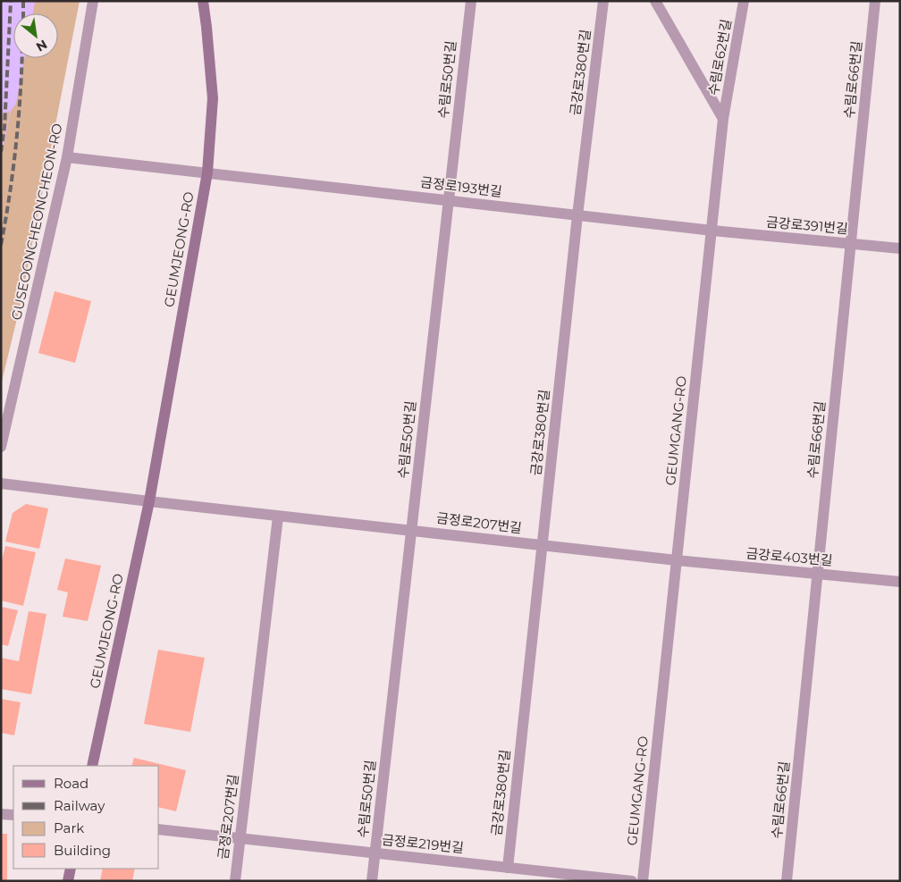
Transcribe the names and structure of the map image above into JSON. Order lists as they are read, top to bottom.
{
  "streets": {
    "main road": ["GEUMJEONG-RO"],
    "street": [
      "수림로62번길",
      "금강로380번길",
      "수림로50번길",
      "수림로66번길",
      "금정로193번길",
      "GUSEOONCHEONCHEON-RO",
      "금강로391번길",
      "GEUMGANG-RO",
      "금정로207번길",
      "금강로403번길",
      "금정로219번길"
    ]
  },
  "crossings": [
    ["수림로62번길", "GEUMGANG-RO"],
    ["금강로380번길", "금정로193번길"],
    ["금강로380번길", "금정로207번길"],
    ["금강로380번길", "금정로219번길"],
    ["수림로50번길", "금정로193번길"],
    ["수림로50번길", "금정로207번길"],
    ["수림로50번길", "금정로219번길"],
    ["수림로66번길", "금강로391번길"],
    ["수림로66번길", "금강로403번길"],
    ["금정로193번길", "GUSEOONCHEONCHEON-RO"],
    ["금정로193번길", "금강로391번길"],
    ["금정로193번길", "GEUMJEONG-RO"],
    ["금정로193번길", "GEUMGANG-RO"],
    ["금강로391번길", "GEUMGANG-RO"],
    ["GEUMJEONG-RO", "금정로207번길"],
    ["GEUMGANG-RO", "금정로207번길"],
    ["GEUMGANG-RO", "금강로403번길"],
    ["금정로207번길", "금강로403번길"],
    ["금정로207번길", "금정로219번길"]
  ],
  "legend": [
    "Road",
    "Railway",
    "Park",
    "Building"
  ],
  "north": "bottom right"
}
